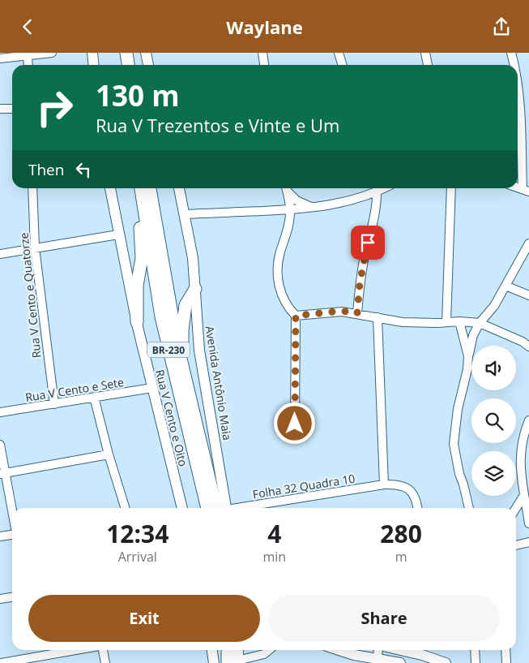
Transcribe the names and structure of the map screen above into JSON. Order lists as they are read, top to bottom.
{
  "streets": {
    "highway": ["BR-230"],
    "main road": ["Avenida Antônio Maia", "Rua V Cento e Oito"],
    "street": ["Rua V Cento e Quatorze", "Rua V Cento e Sete", "Folha 32 Quadra 10"]
  },
  "crossings": [
    ["Rua V Cento e Quatorze", "Rua V Cento e Sete"],
    ["Rua V Cento e Sete", "Rua V Cento e Oito"]
  ],
  "page": {
    "header": "Waylane",
    "turn": ["130 m", "Rua V Trezentos e Vinte e Um"],
    "then": "Then",
    "eta": [
      "12:34",
      "Arrival",
      "4",
      "min",
      "280",
      "m"
    ],
    "buttons": ["Exit", "Share"]
  }
}
